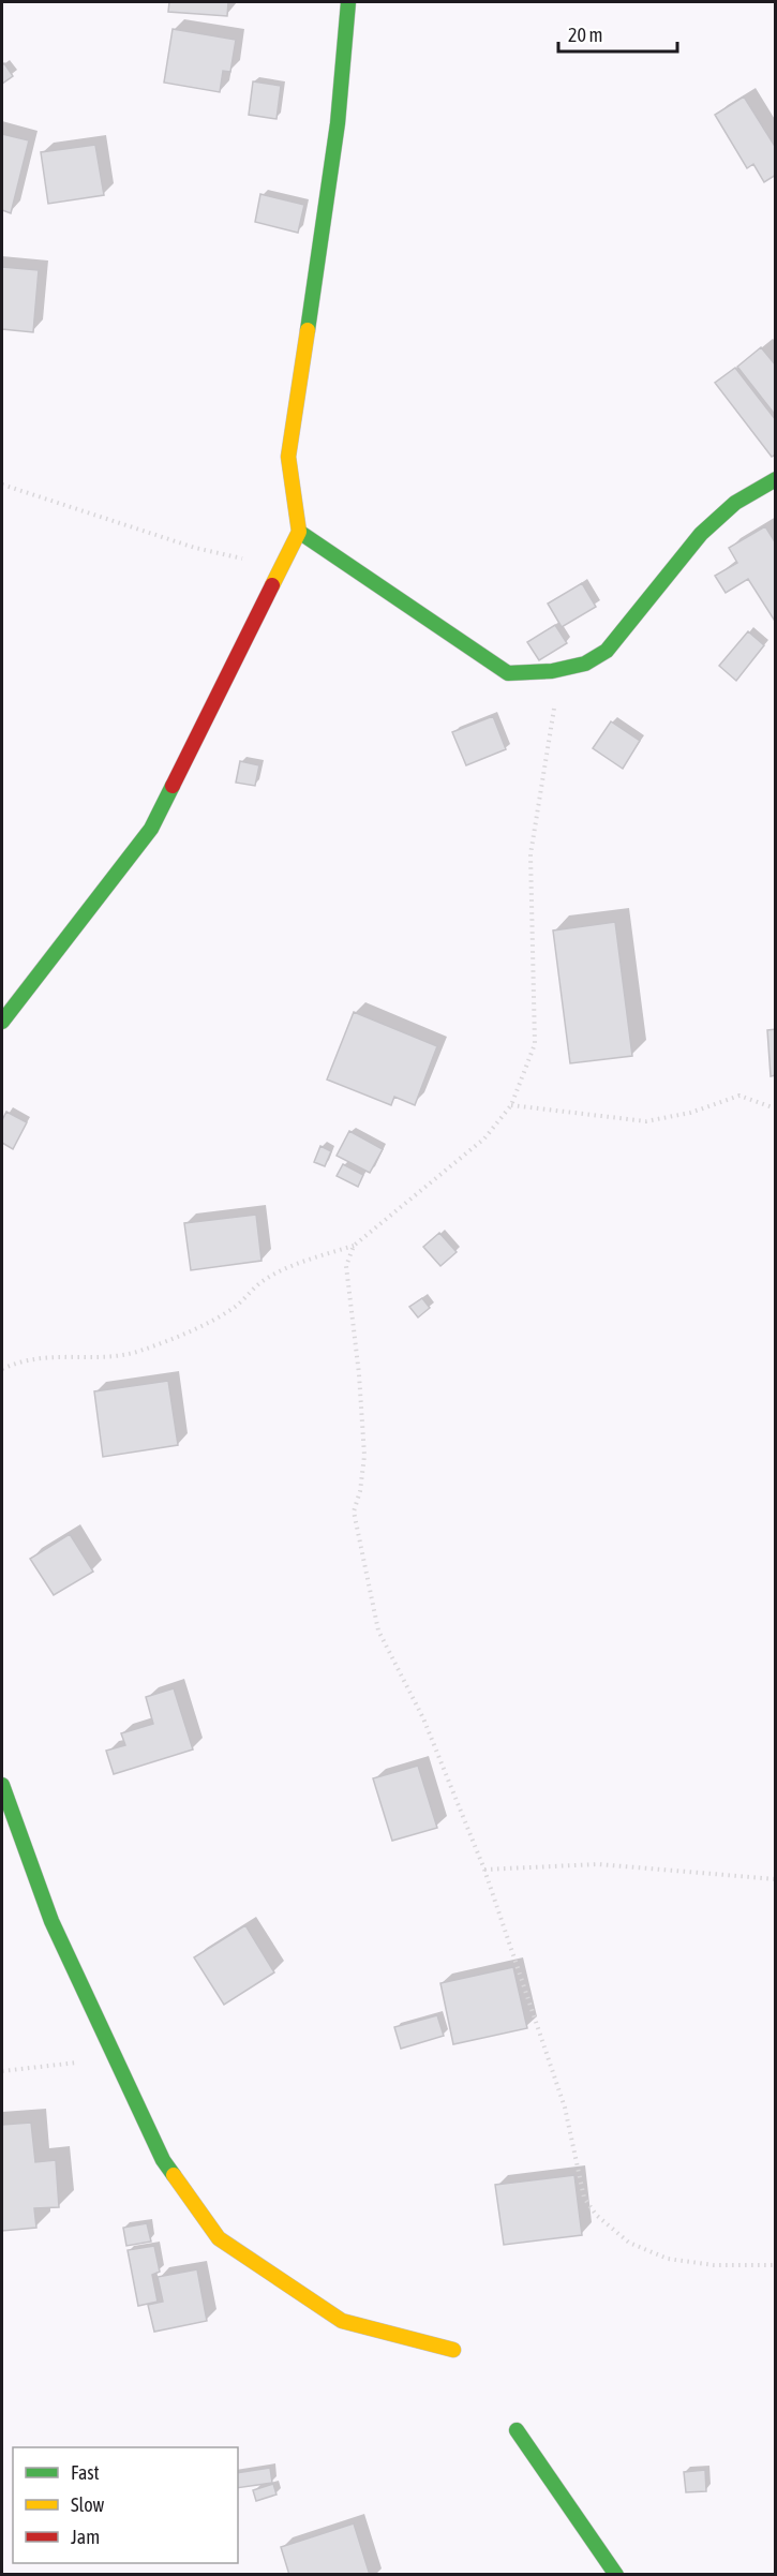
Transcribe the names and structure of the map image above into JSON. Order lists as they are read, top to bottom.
{
  "legend": ["Fast", "Slow", "Jam"],
  "scale_bar": "20 m"
}
